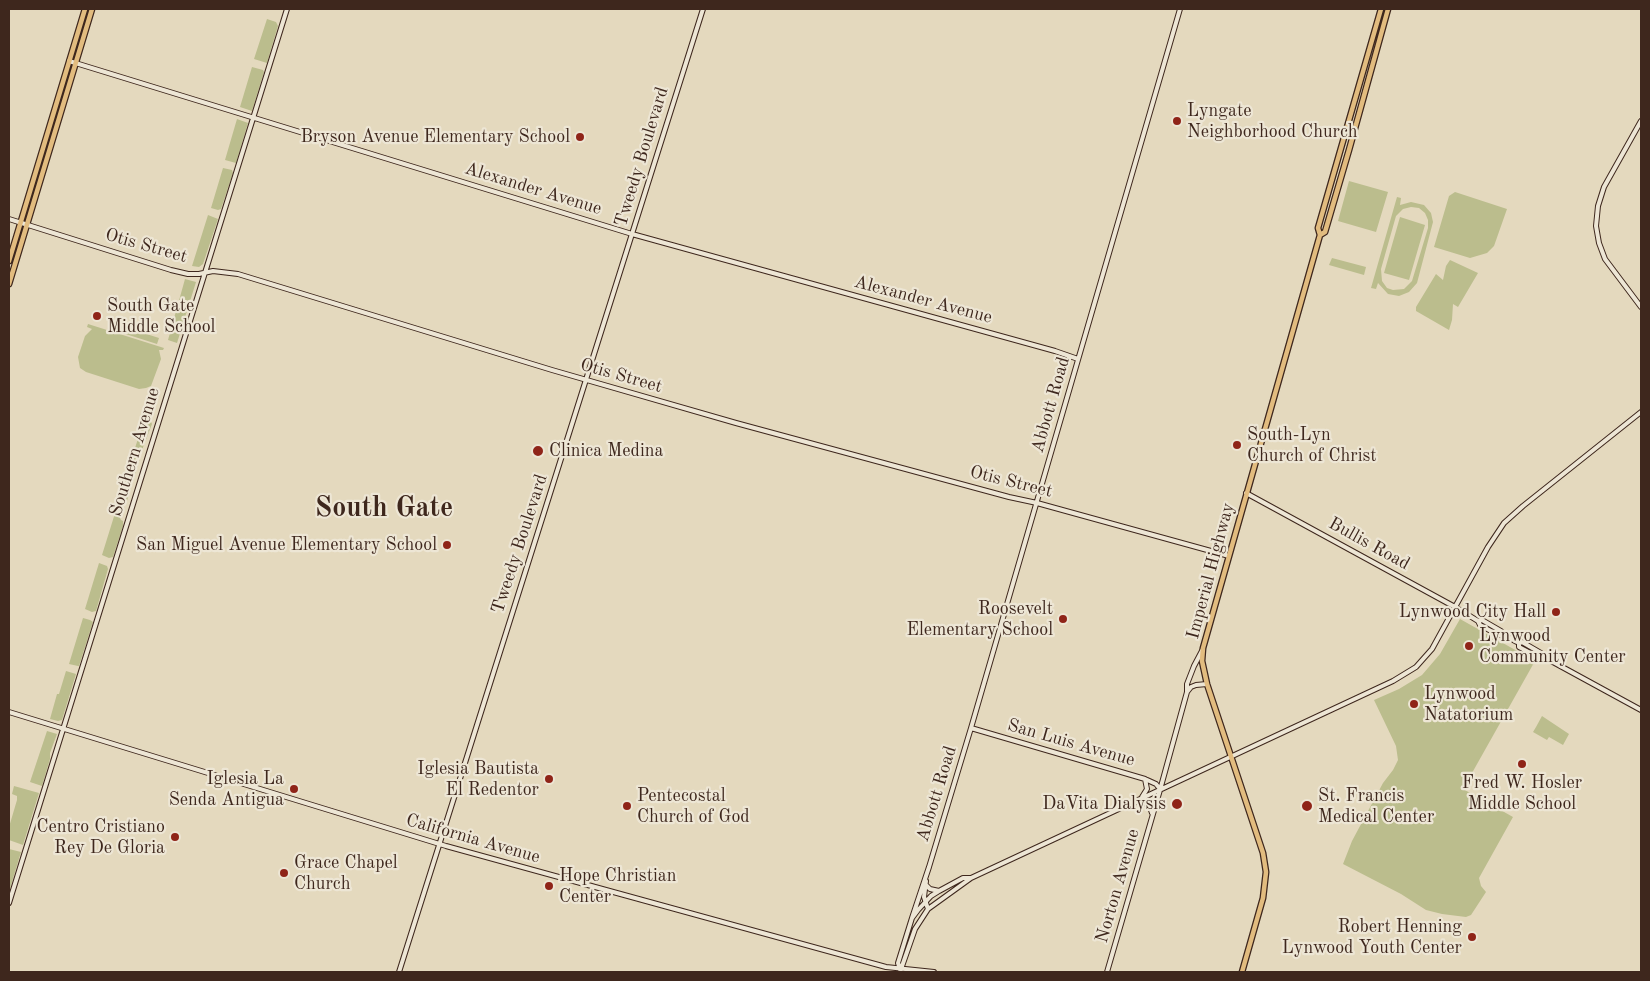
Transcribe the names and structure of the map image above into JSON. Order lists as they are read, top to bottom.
{
  "streets": {
    "main road": [
      "Tweedy Boulevard",
      "Alexander Avenue",
      "Otis Street",
      "Abbott Road",
      "Southern Avenue",
      "Bullis Road",
      "Imperial Highway",
      "San Luis Avenue",
      "California Avenue",
      "Norton Avenue"
    ]
  },
  "crossings": [
    ["Tweedy Boulevard", "Alexander Avenue"],
    ["Tweedy Boulevard", "Otis Street"],
    ["Tweedy Boulevard", "California Avenue"],
    ["Alexander Avenue", "Abbott Road"],
    ["Alexander Avenue", "Southern Avenue"],
    ["Otis Street", "Abbott Road"],
    ["Otis Street", "Southern Avenue"],
    ["Otis Street", "Imperial Highway"],
    ["Abbott Road", "San Luis Avenue"],
    ["Abbott Road", "California Avenue"],
    ["Southern Avenue", "California Avenue"],
    ["Bullis Road", "Imperial Highway"],
    ["Imperial Highway", "Norton Avenue"],
    ["San Luis Avenue", "Norton Avenue"]
  ],
  "districts": ["South Gate"],
  "places": [
    "Lyngate Neighborhood Church",
    "Bryson Avenue Elementary School",
    "South Gate Middle School",
    "South-Lyn Church of Christ",
    "Clinica Medina",
    "San Miguel Avenue Elementary School",
    "Lynwood City Hall",
    "Roosevelt Elementary School",
    "Lynwood Community Center",
    "Lynwood Natatorium",
    "Fred W. Hosler Middle School",
    "Iglesia Bautista El Redentor",
    "Iglesia La Senda Antigua",
    "DaVita Dialysis",
    "Pentecostal Church of God",
    "St. Francis Medical Center",
    "Centro Cristiano Rey De Gloria",
    "Grace Chapel Church",
    "Hope Christian Center",
    "Robert Henning Lynwood Youth Center"
  ]
}
